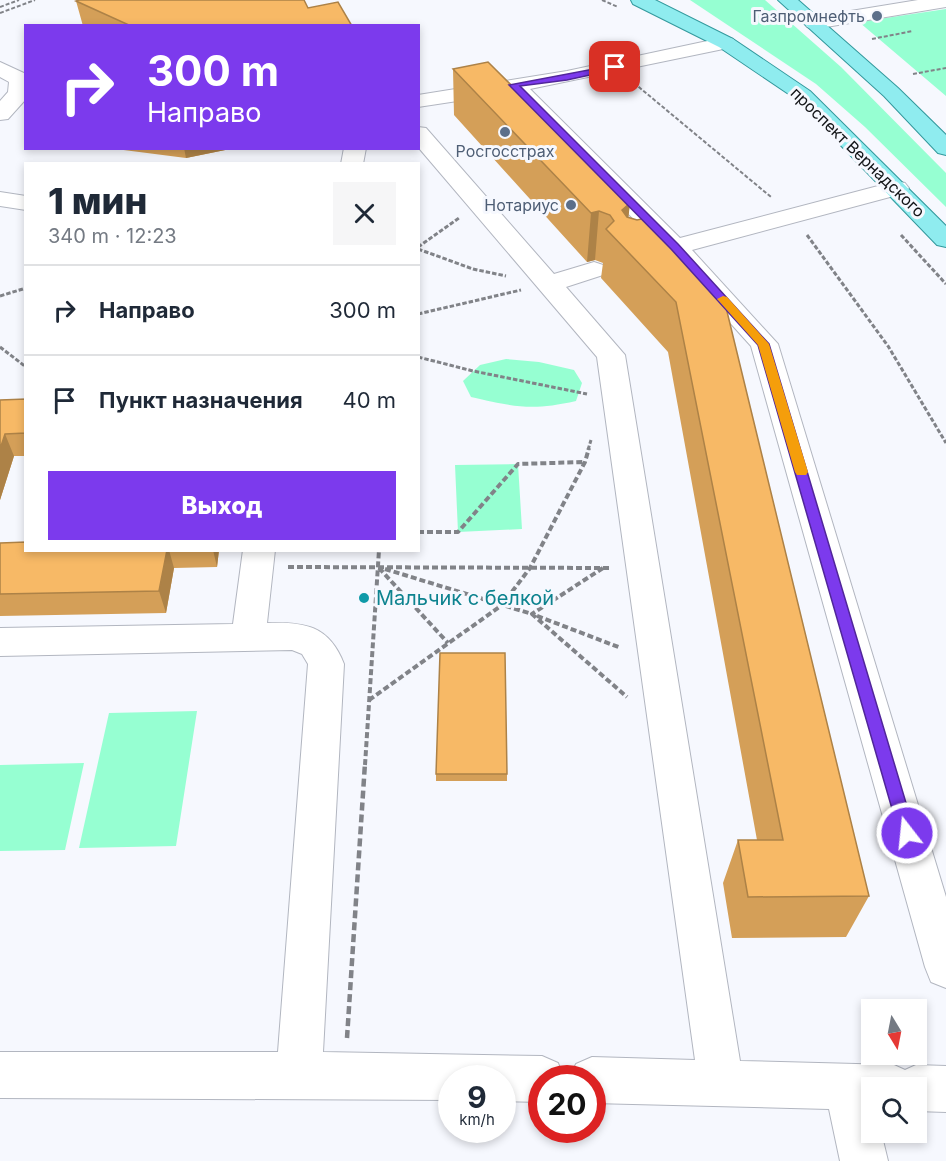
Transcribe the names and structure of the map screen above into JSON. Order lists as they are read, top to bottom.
{
  "streets": {
    "main road": ["проспект Вернадского"]
  },
  "places": [
    "Газпромнефть",
    "Росгосстрах",
    "Нотариус",
    "Мальчик с белкой"
  ],
  "north": "bottom",
  "page": {
    "turn": ["300 m", "Направо"],
    "heading": ["1 мин", "340 m · 12:23"],
    "list": [
      {
        "name": "Направо",
        "value": "300 m"
      },
      {
        "name": "Пункт назначения",
        "value": "40 m"
      }
    ],
    "buttons": "Выход",
    "speed": "9 km/h",
    "limit": "20"
  }
}
